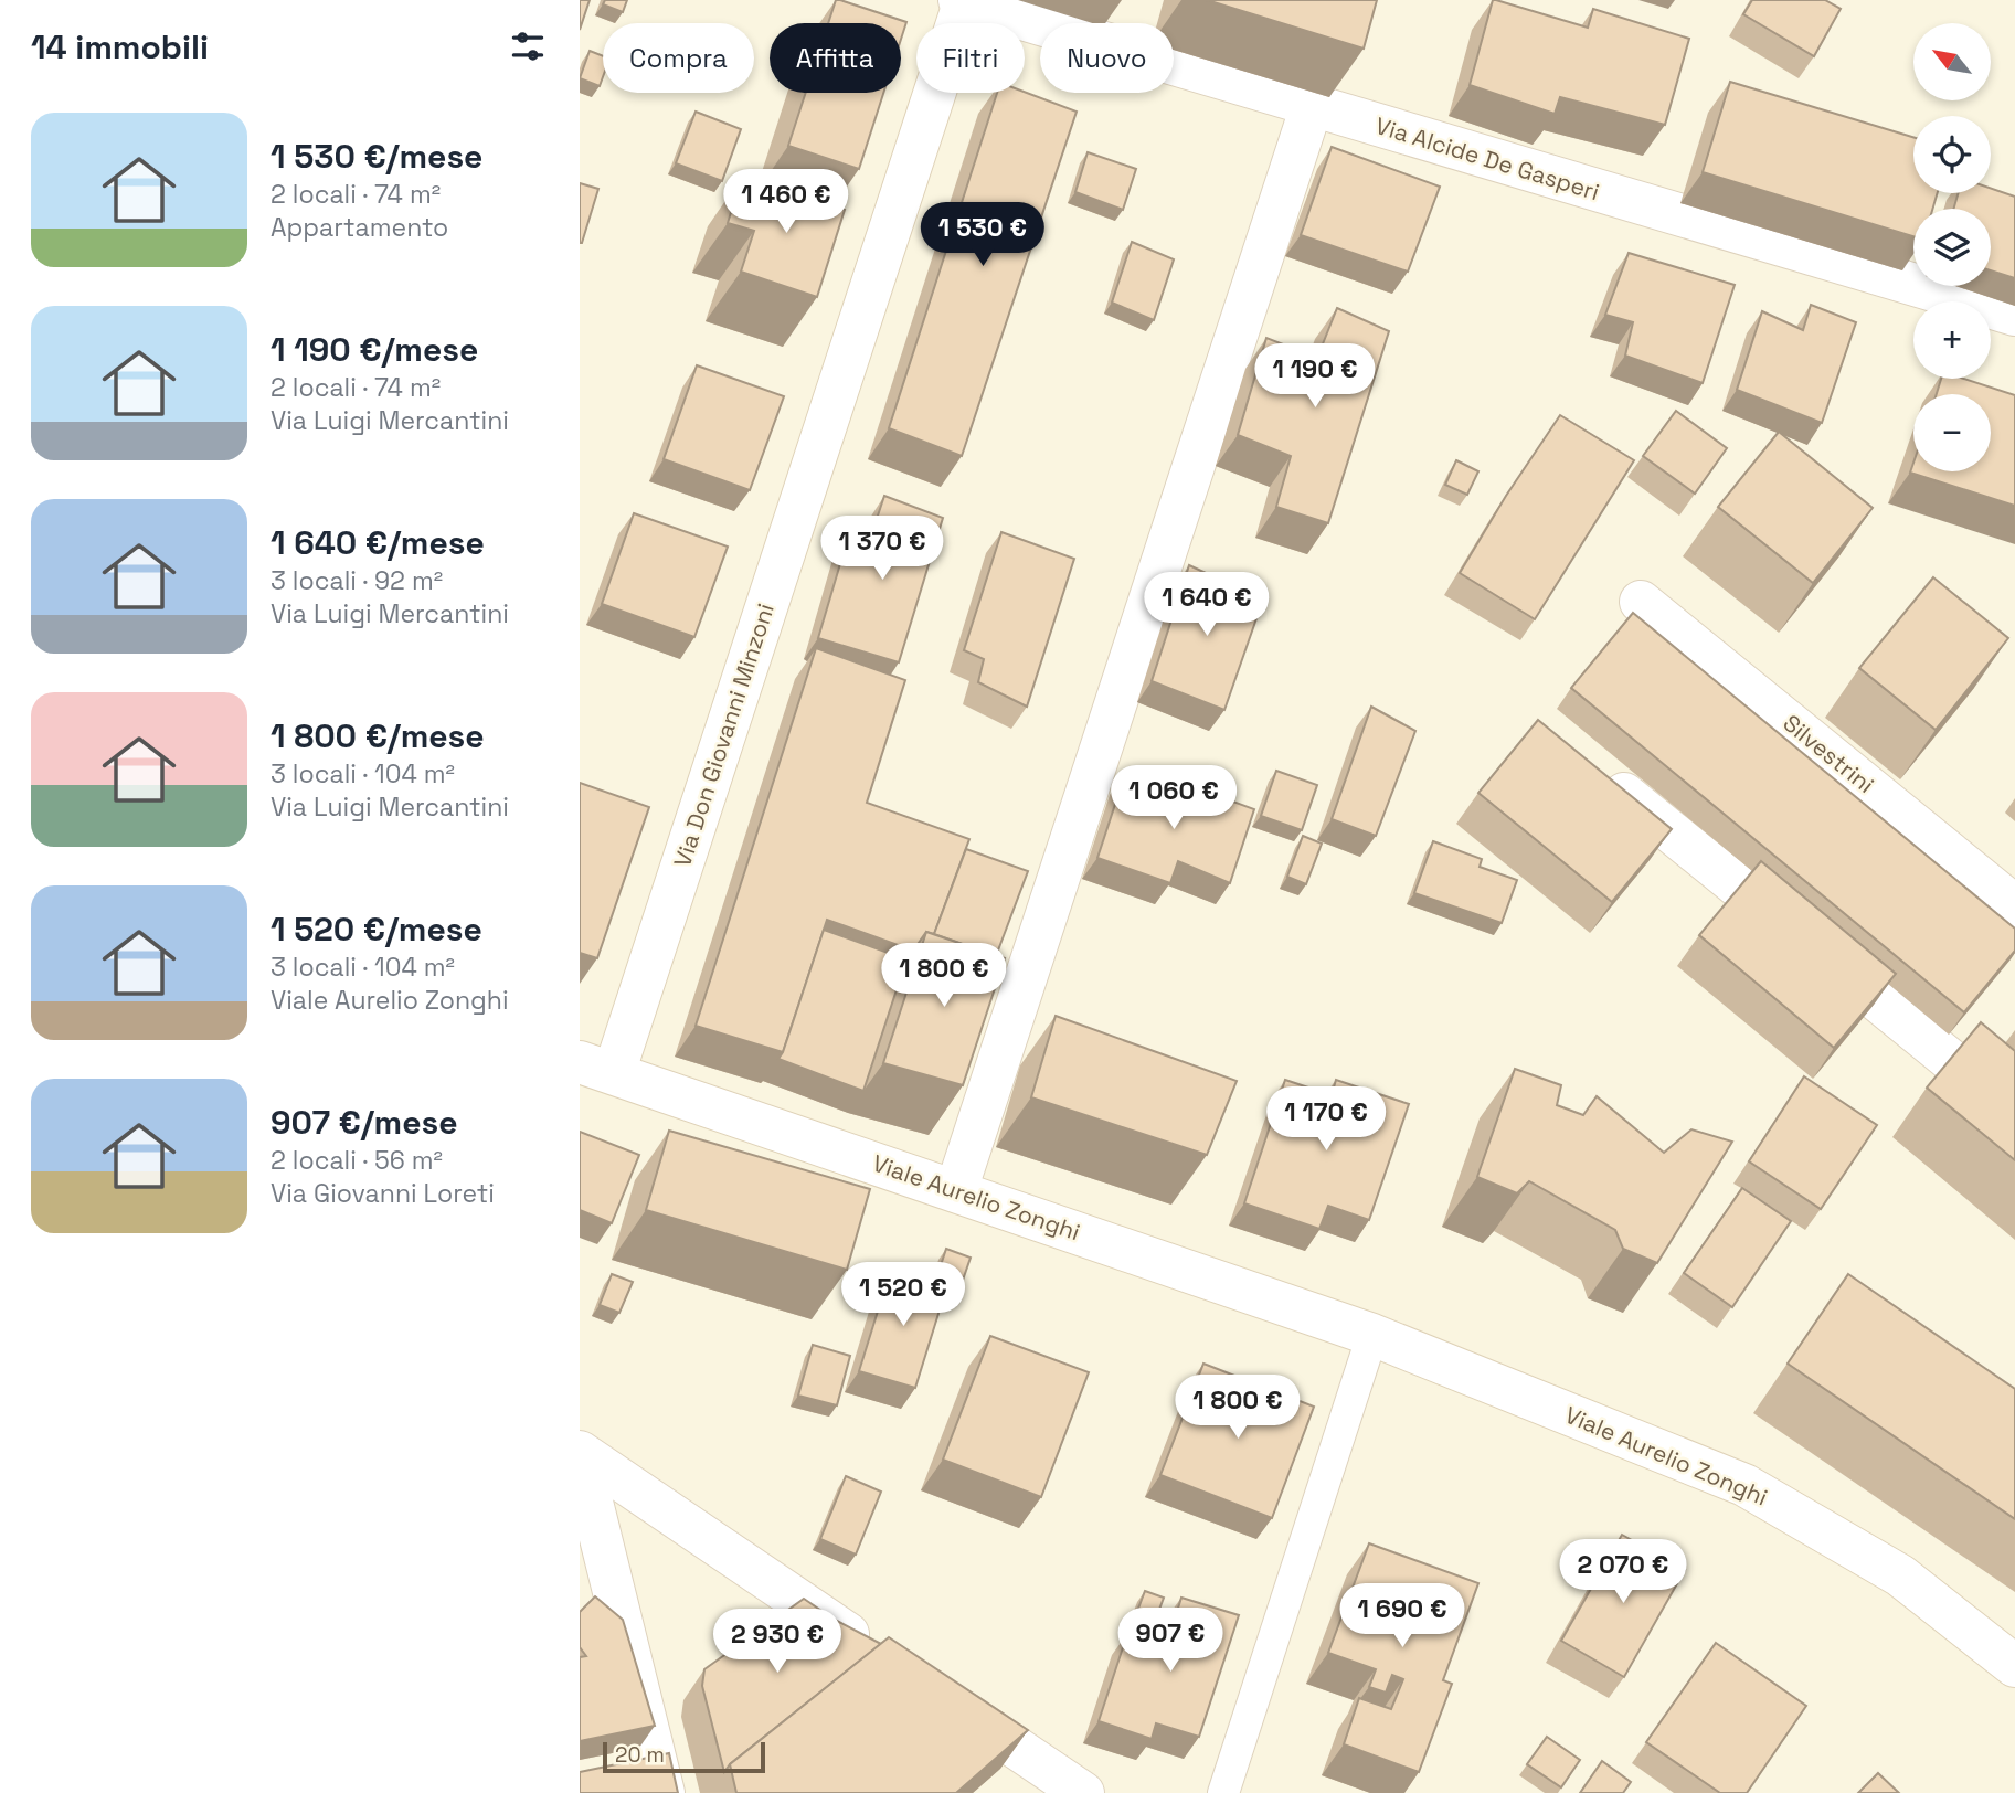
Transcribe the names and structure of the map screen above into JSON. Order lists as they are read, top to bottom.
{
  "streets": {
    "street": [
      "Via Alcide De Gasperi",
      "Via Don Giovanni Minzoni",
      "Silvestrini",
      "Viale Aurelio Zonghi"
    ]
  },
  "crossings": [
    ["Via Alcide De Gasperi", "Via Don Giovanni Minzoni"],
    ["Via Don Giovanni Minzoni", "Viale Aurelio Zonghi"]
  ],
  "scale_bar": "20 m",
  "north": "top left",
  "page": {
    "heading": "14 immobili",
    "map_buttons": ["+", "−"],
    "chip": [
      "Compra",
      "Affitta",
      "Filtri",
      "Nuovo"
    ],
    "list": [
      {
        "name": "1 530 €/mese",
        "note": "2 locali · 74 m² · Appartamento"
      },
      {
        "name": "1 190 €/mese",
        "note": "2 locali · 74 m² · Via Luigi Mercantini"
      },
      {
        "name": "1 640 €/mese",
        "note": "3 locali · 92 m² · Via Luigi Mercantini"
      },
      {
        "name": "1 800 €/mese",
        "note": "3 locali · 104 m² · Via Luigi Mercantini"
      },
      {
        "name": "1 520 €/mese",
        "note": "3 locali · 104 m² · Viale Aurelio Zonghi"
      },
      {
        "name": "907 €/mese",
        "note": "2 locali · 56 m² · Via Giovanni Loreti"
      }
    ],
    "price": [
      "1 460 €",
      "1 530 €",
      "1 190 €",
      "1 370 €",
      "1 640 €",
      "1 060 €",
      "1 800 €",
      "1 170 €",
      "1 520 €",
      "1 800 €",
      "2 070 €",
      "1 690 €",
      "907 €",
      "2 930 €"
    ],
    "scale": "20 m"
  }
}
